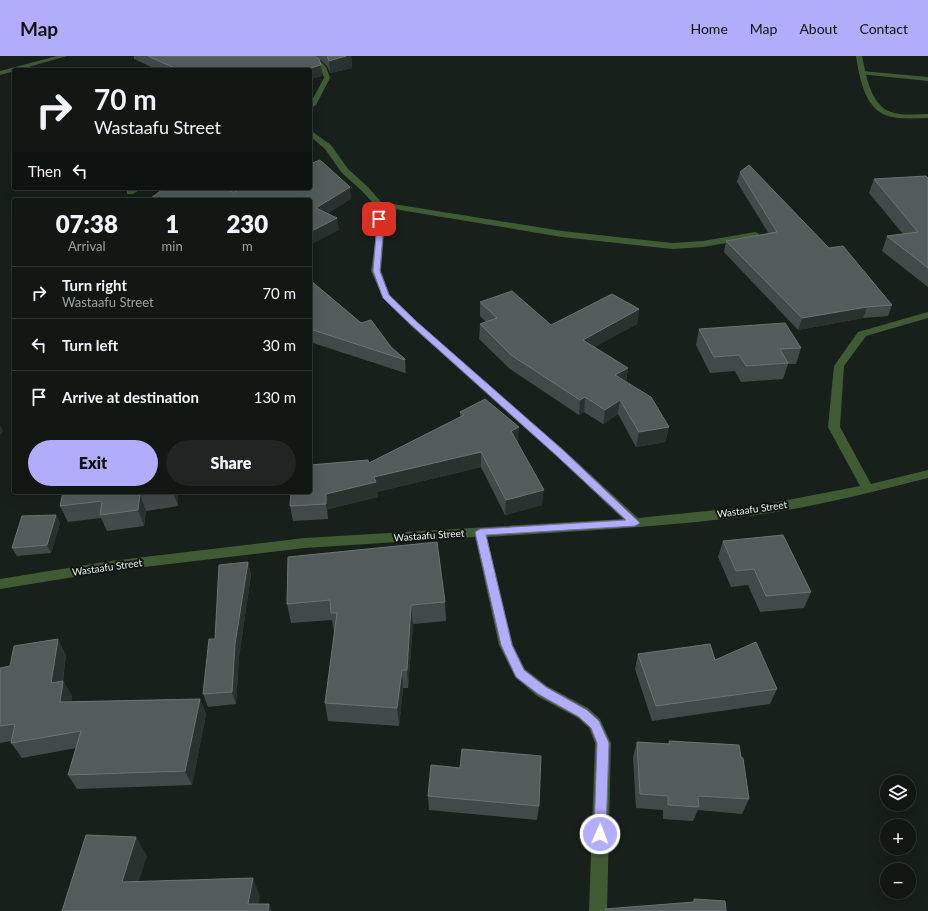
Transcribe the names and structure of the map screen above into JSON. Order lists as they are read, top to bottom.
{
  "streets": {
    "street": ["Wastaafu Street"]
  },
  "page": {
    "header": "Map",
    "nav": [
      "Home",
      "Map",
      "About",
      "Contact"
    ],
    "turn": ["70 m", "Wastaafu Street"],
    "then": "Then",
    "eta": [
      "07:38",
      "Arrival",
      "1",
      "min",
      "230",
      "m"
    ],
    "list": [
      {
        "name": "Turn right",
        "note": "Wastaafu Street",
        "value": "70 m"
      },
      {
        "name": "Turn left",
        "value": "30 m"
      },
      {
        "name": "Arrive at destination",
        "value": "130 m"
      }
    ],
    "buttons": ["Exit", "Share"],
    "map_buttons": ["+", "−"]
  }
}
